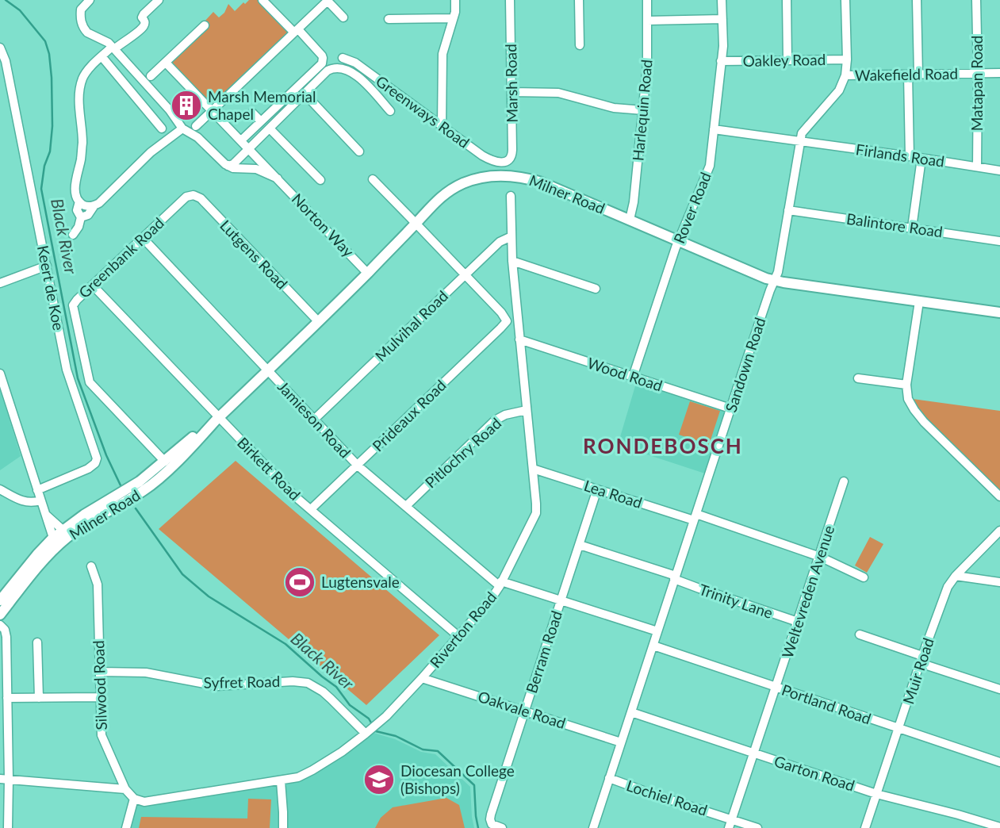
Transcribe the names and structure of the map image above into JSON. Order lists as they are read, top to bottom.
{
  "streets": {
    "main road": ["Milner Road"],
    "street": [
      "Oakley Road",
      "Wakefield Road",
      "Marsh Road",
      "Matapan Road",
      "Harlequin Road",
      "Greenways Road",
      "Firlands Road",
      "Rover Road",
      "Norton Way",
      "Balintore Road",
      "Lutgens Road",
      "Greenbank Road",
      "Keert de Koe",
      "Mulvihal Road",
      "Sandown Road",
      "Wood Road",
      "Prideaux Road",
      "Jamieson Road",
      "Pitlochry Road",
      "Birkett Road",
      "Lea Road",
      "Weltevreden Avenue",
      "Trinity Lane",
      "Riverton Road",
      "Berram Road",
      "Muir Road",
      "Syfret Road",
      "Silwood Road",
      "Portland Road",
      "Oakvale Road",
      "Garton Road",
      "Lochiel Road"
    ]
  },
  "crossings": [
    ["Oakley Road", "Rover Road"],
    ["Oakley Road", "Sandown Road"],
    ["Wakefield Road", "Matapan Road"],
    ["Wakefield Road", "Sandown Road"],
    ["Marsh Road", "Greenways Road"],
    ["Matapan Road", "Firlands Road"],
    ["Harlequin Road", "Milner Road"],
    ["Firlands Road", "Rover Road"],
    ["Firlands Road", "Sandown Road"],
    ["Milner Road", "Rover Road"],
    ["Milner Road", "Norton Way"],
    ["Milner Road", "Lutgens Road"],
    ["Milner Road", "Greenbank Road"],
    ["Milner Road", "Sandown Road"],
    ["Milner Road", "Jamieson Road"],
    ["Milner Road", "Birkett Road"],
    ["Rover Road", "Wood Road"],
    ["Balintore Road", "Sandown Road"],
    ["Lutgens Road", "Greenbank Road"],
    ["Greenbank Road", "Jamieson Road"],
    ["Greenbank Road", "Birkett Road"],
    ["Mulvihal Road", "Jamieson Road"],
    ["Mulvihal Road", "Riverton Road"],
    ["Sandown Road", "Wood Road"],
    ["Sandown Road", "Jamieson Road"],
    ["Sandown Road", "Lea Road"],
    ["Sandown Road", "Trinity Lane"],
    ["Sandown Road", "Portland Road"],
    ["Sandown Road", "Oakvale Road"],
    ["Sandown Road", "Garton Road"],
    ["Sandown Road", "Lochiel Road"],
    ["Wood Road", "Riverton Road"],
    ["Prideaux Road", "Jamieson Road"],
    ["Prideaux Road", "Birkett Road"],
    ["Jamieson Road", "Pitlochry Road"],
    ["Jamieson Road", "Riverton Road"],
    ["Jamieson Road", "Berram Road"],
    ["Pitlochry Road", "Riverton Road"],
    ["Birkett Road", "Riverton Road"],
    ["Lea Road", "Weltevreden Avenue"],
    ["Lea Road", "Riverton Road"],
    ["Lea Road", "Berram Road"],
    ["Weltevreden Avenue", "Trinity Lane"],
    ["Weltevreden Avenue", "Portland Road"],
    ["Weltevreden Avenue", "Garton Road"],
    ["Weltevreden Avenue", "Lochiel Road"],
    ["Trinity Lane", "Berram Road"],
    ["Riverton Road", "Syfret Road"],
    ["Riverton Road", "Silwood Road"],
    ["Riverton Road", "Oakvale Road"],
    ["Berram Road", "Oakvale Road"],
    ["Muir Road", "Portland Road"],
    ["Muir Road", "Garton Road"],
    ["Syfret Road", "Silwood Road"]
  ],
  "districts": ["RONDEBOSCH"],
  "water": ["Black River"],
  "places": {
    "building": ["Marsh Memorial Chapel"],
    "sports": ["Lugtensvale"],
    "school or university": ["Diocesan College (Bishops)"]
  }
}
